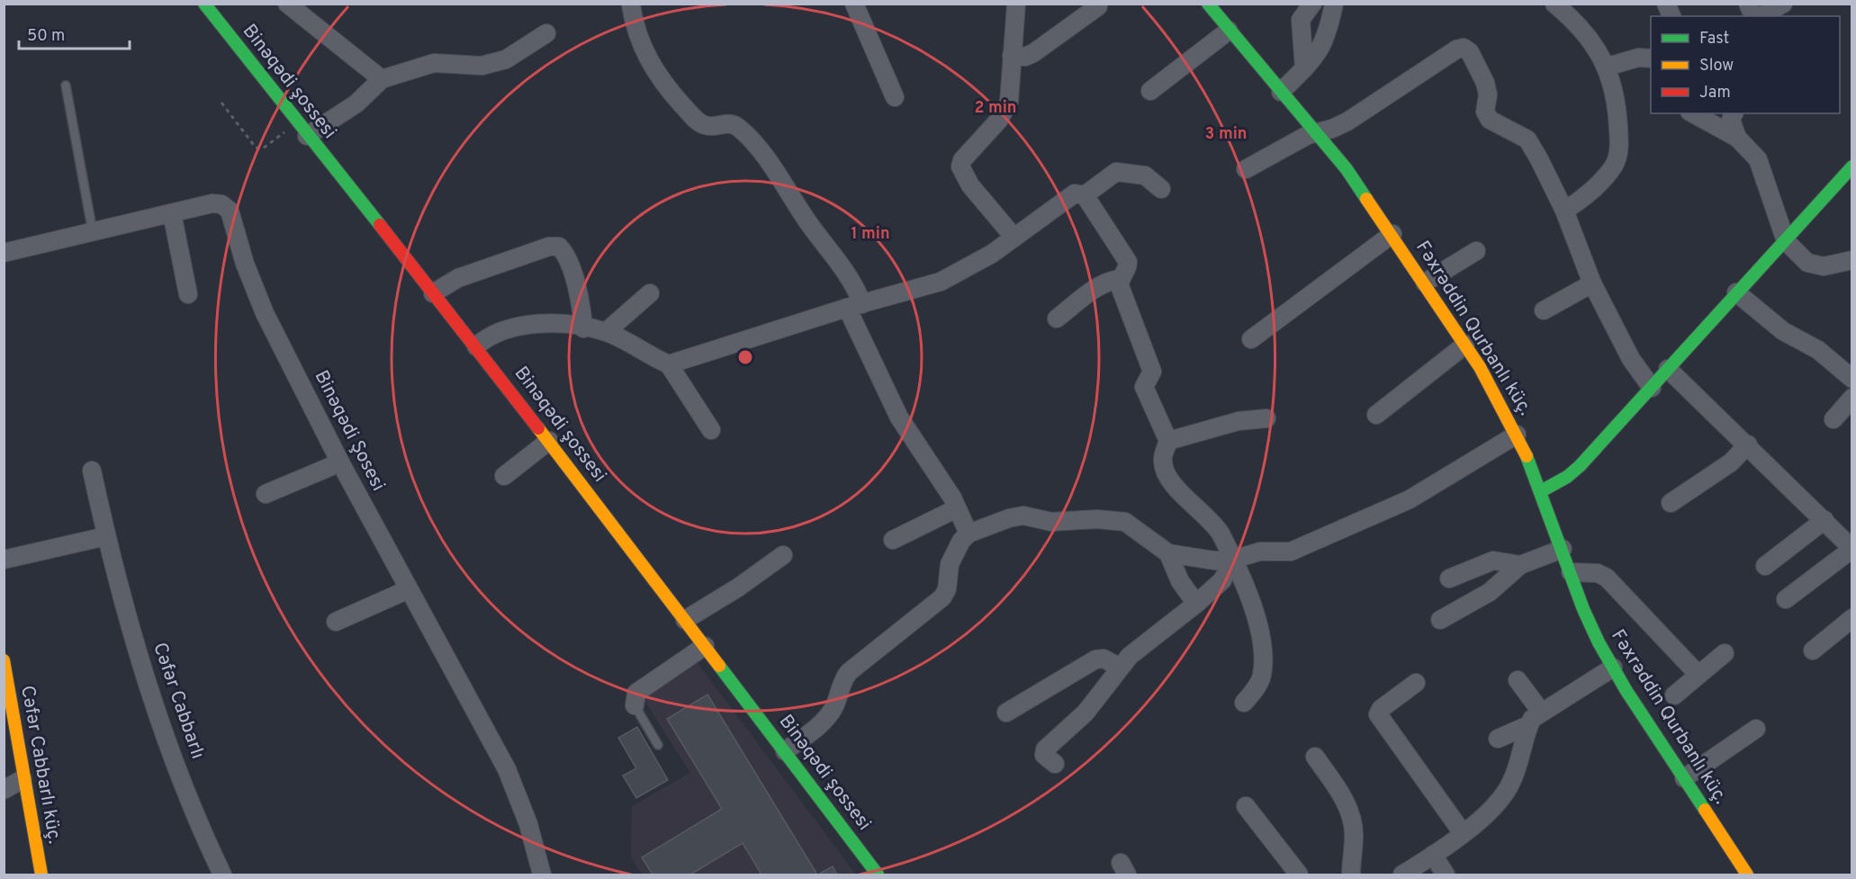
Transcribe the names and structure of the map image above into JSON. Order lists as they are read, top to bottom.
{
  "streets": {
    "street": [
      "Binəqədi şossesi",
      "Fəxrəddin Qurbanlı küç.",
      "Binəqədi Şosesi",
      "Cəfər Cabbarlı",
      "Cəfər Cabbarlı küç."
    ]
  },
  "legend": ["Fast", "Slow", "Jam"],
  "scale_bar": "50 m",
  "rings": ["2 min", "3 min", "1 min"]
}
